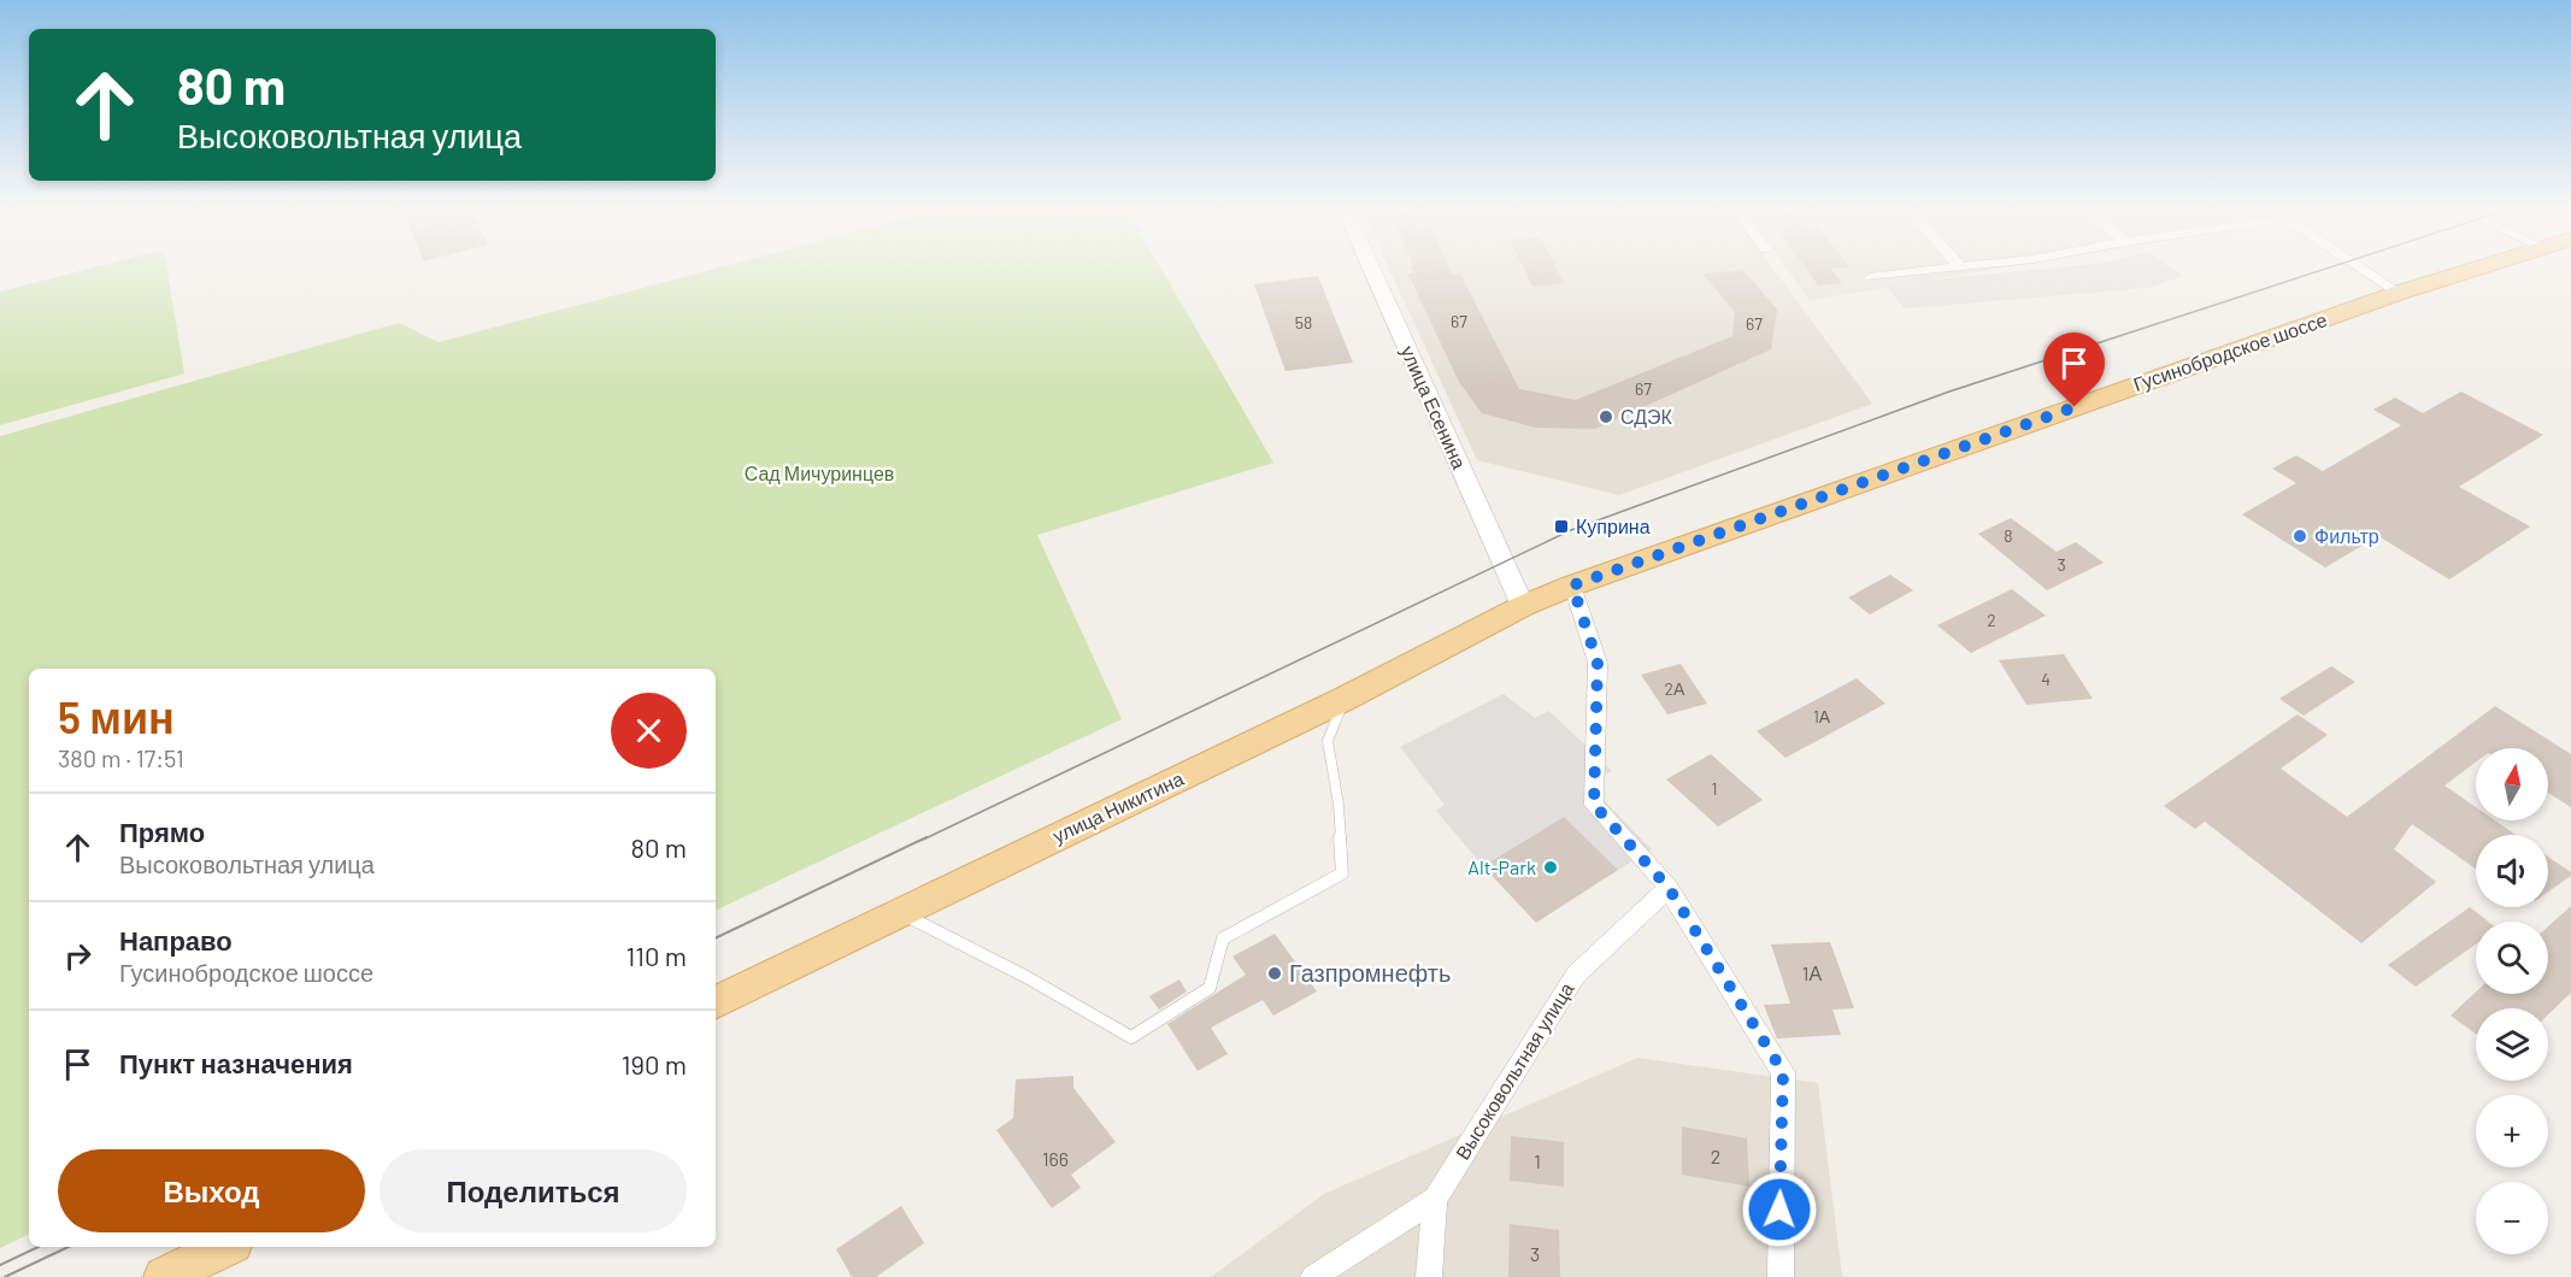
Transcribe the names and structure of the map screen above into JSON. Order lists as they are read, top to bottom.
{
  "streets": {
    "main road": ["Гусинобродское шоссе", "улица Никитина"],
    "street": ["улица Есенина", "Высоковольтная улица"]
  },
  "crossings": [
    ["Гусинобродское шоссе", "улица Есенина"],
    ["Гусинобродское шоссе", "улица Никитина"],
    ["улица Есенина", "улица Никитина"]
  ],
  "parks": ["Сад Мичуринцев"],
  "places": {
    "other": [
      "СДЭК",
      "Фильтр",
      "Alt-Park",
      "Газпромнефть"
    ],
    "transit": ["Куприна"]
  },
  "house_numbers": [
    "67",
    "58",
    "67",
    "67",
    "8",
    "3",
    "2",
    "4",
    "2А",
    "1А",
    "1",
    "1А",
    "2",
    "166",
    "1",
    "3"
  ],
  "north": "top",
  "page": {
    "turn": ["80 m", "Высоковольтная улица"],
    "heading": ["5 мин", "380 m · 17:51"],
    "map_buttons": ["+", "−"],
    "list": [
      {
        "name": "Прямо",
        "note": "Высоковольтная улица",
        "value": "80 m"
      },
      {
        "name": "Направо",
        "note": "Гусинобродское шоссе",
        "value": "110 m"
      },
      {
        "name": "Пункт назначения",
        "value": "190 m"
      }
    ],
    "buttons": ["Выход", "Поделиться"]
  }
}
